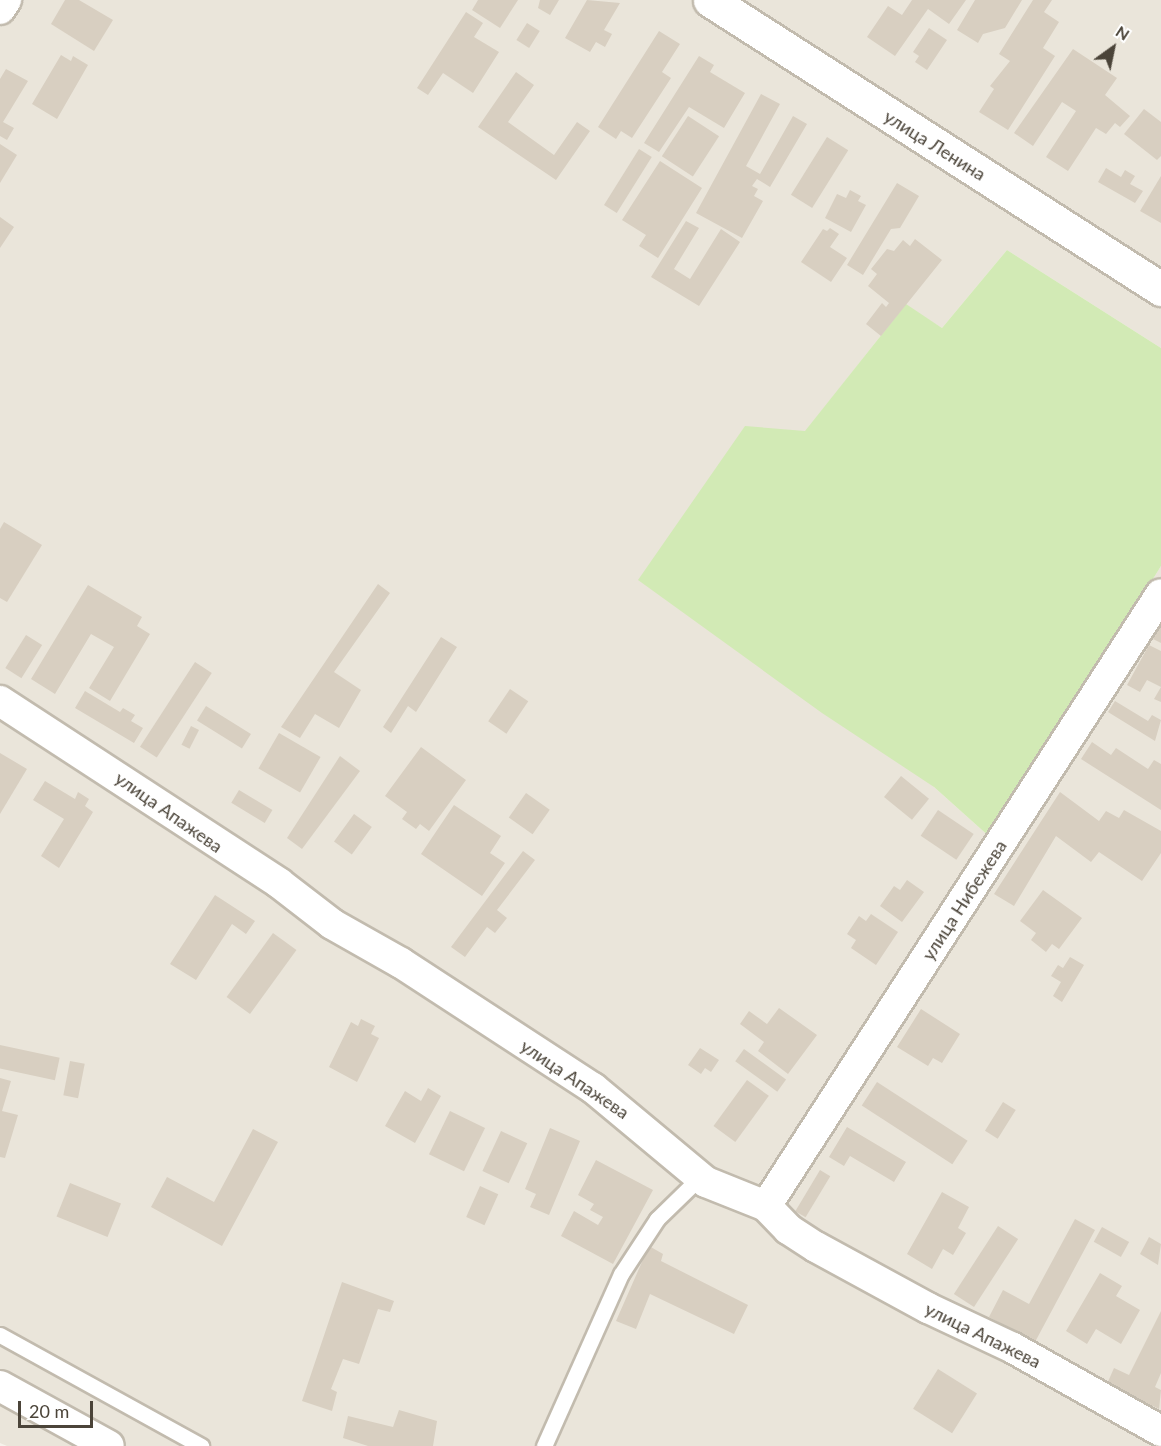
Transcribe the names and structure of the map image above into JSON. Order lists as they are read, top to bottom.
{
  "streets": {
    "street": ["улица Ленина", "улица Апажева", "улица Нибежева"]
  },
  "crossings": [
    ["улица Апажева", "улица Нибежева"]
  ],
  "scale_bar": "20 m",
  "north": "top right"
}
